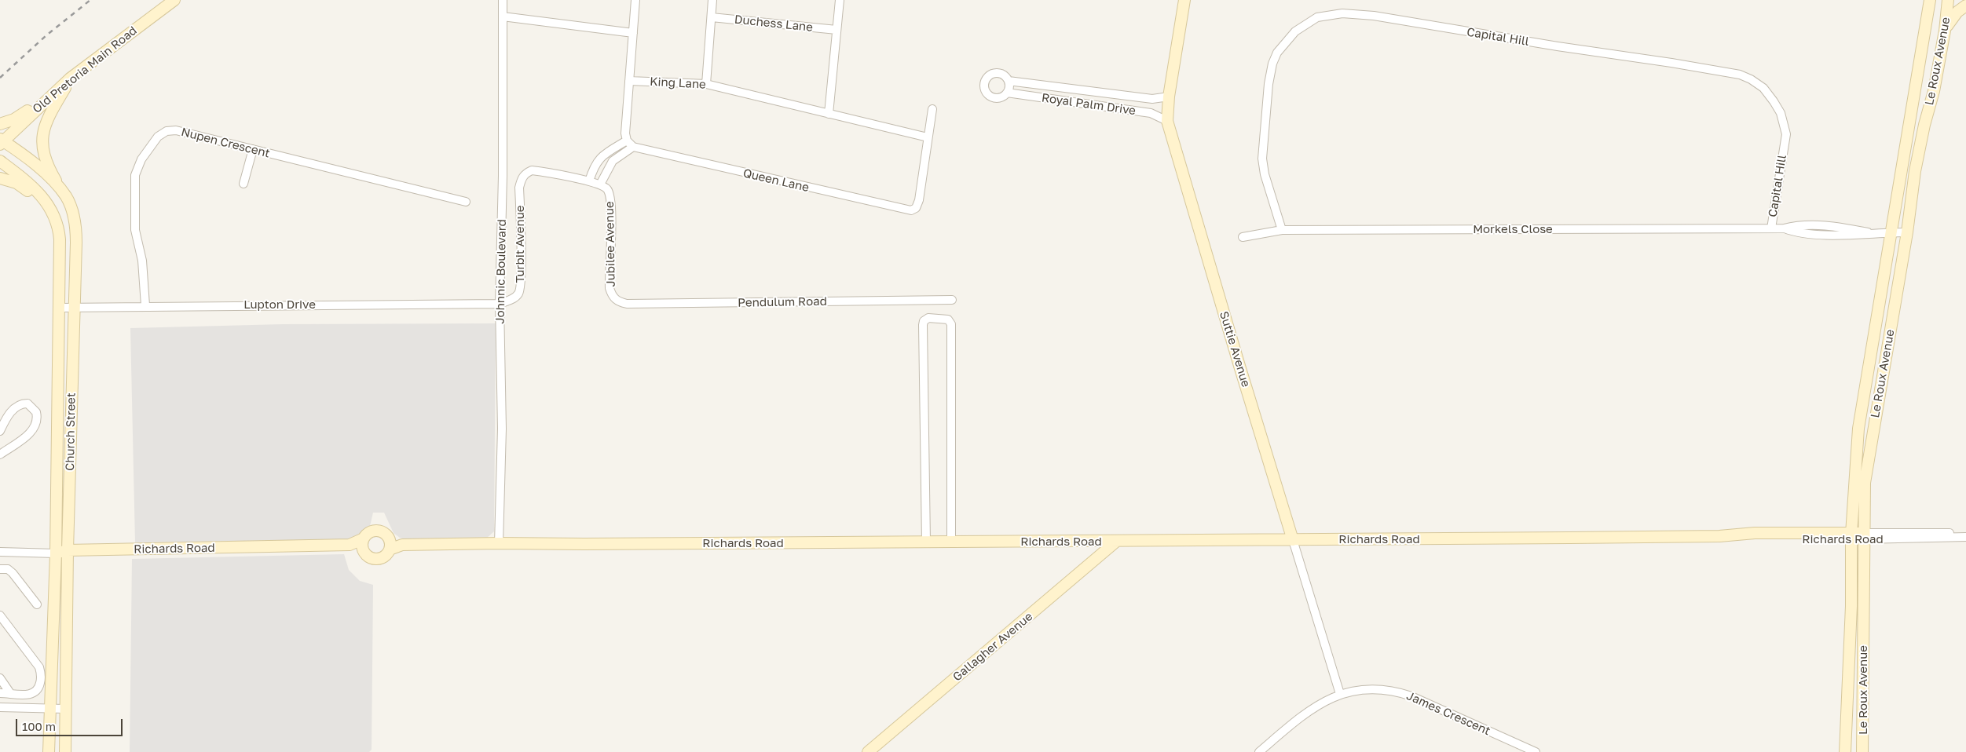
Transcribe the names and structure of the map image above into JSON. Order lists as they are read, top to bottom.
{
  "streets": {
    "main road": [
      "Le Roux Avenue",
      "Old Pretoria Main Road",
      "Suttie Avenue",
      "Church Street",
      "Richards Road",
      "Gallagher Avenue"
    ],
    "street": [
      "Duchess Lane",
      "Capital Hill",
      "King Lane",
      "Royal Palm Drive",
      "Nupen Crescent",
      "Queen Lane",
      "Morkels Close",
      "Turbit Avenue",
      "Jubilee Avenue",
      "Johnnic Boulevard",
      "Pendulum Road",
      "Lupton Drive",
      "James Crescent"
    ]
  },
  "crossings": [
    ["Capital Hill", "Morkels Close"],
    ["Le Roux Avenue", "Morkels Close"],
    ["Le Roux Avenue", "Richards Road"],
    ["Old Pretoria Main Road", "Church Street"],
    ["King Lane", "Queen Lane"],
    ["Royal Palm Drive", "Suttie Avenue"],
    ["Nupen Crescent", "Lupton Drive"],
    ["Turbit Avenue", "Johnnic Boulevard"],
    ["Turbit Avenue", "Lupton Drive"],
    ["Jubilee Avenue", "Pendulum Road"],
    ["Johnnic Boulevard", "Lupton Drive"],
    ["Johnnic Boulevard", "Richards Road"],
    ["Lupton Drive", "Church Street"],
    ["Suttie Avenue", "Richards Road"],
    ["Suttie Avenue", "James Crescent"],
    ["Church Street", "Richards Road"],
    ["Richards Road", "Gallagher Avenue"]
  ],
  "scale_bar": "100 m"
}
